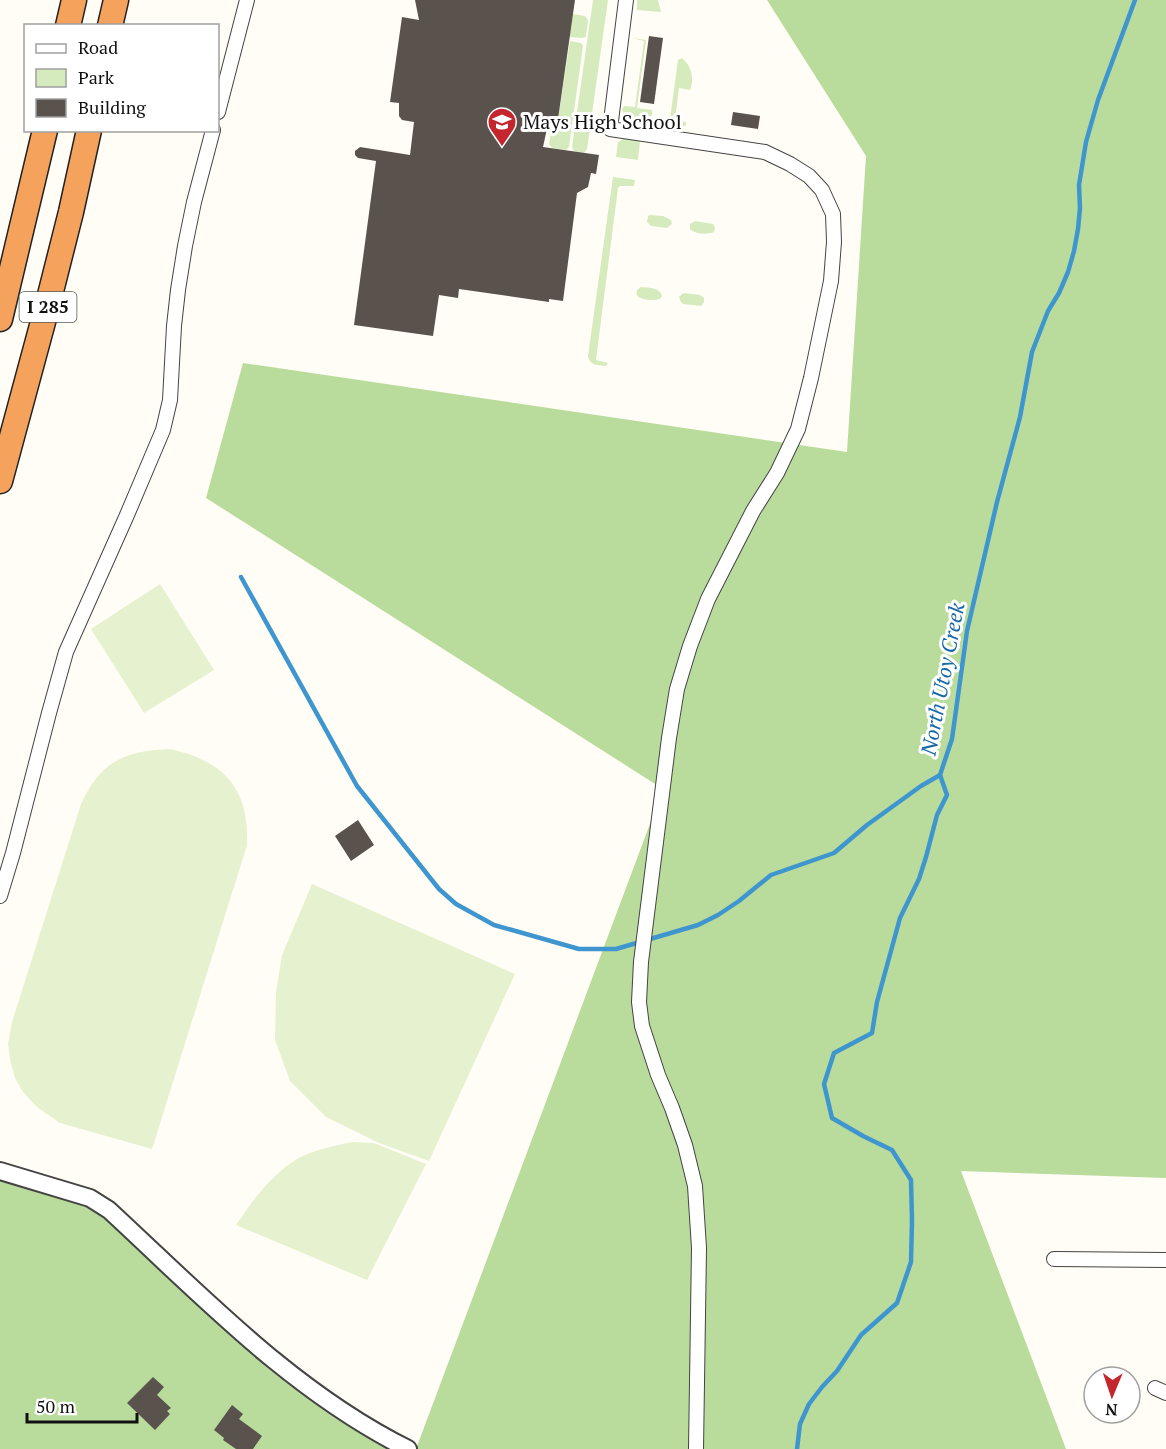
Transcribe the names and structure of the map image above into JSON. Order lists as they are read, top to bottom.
{
  "streets": {
    "highway": ["I 285"]
  },
  "water": ["North Utoy Creek"],
  "places": {
    "school or university": ["Mays High School"]
  },
  "legend": ["Road", "Park", "Building"],
  "scale_bar": "50 m",
  "north": "bottom"
}
